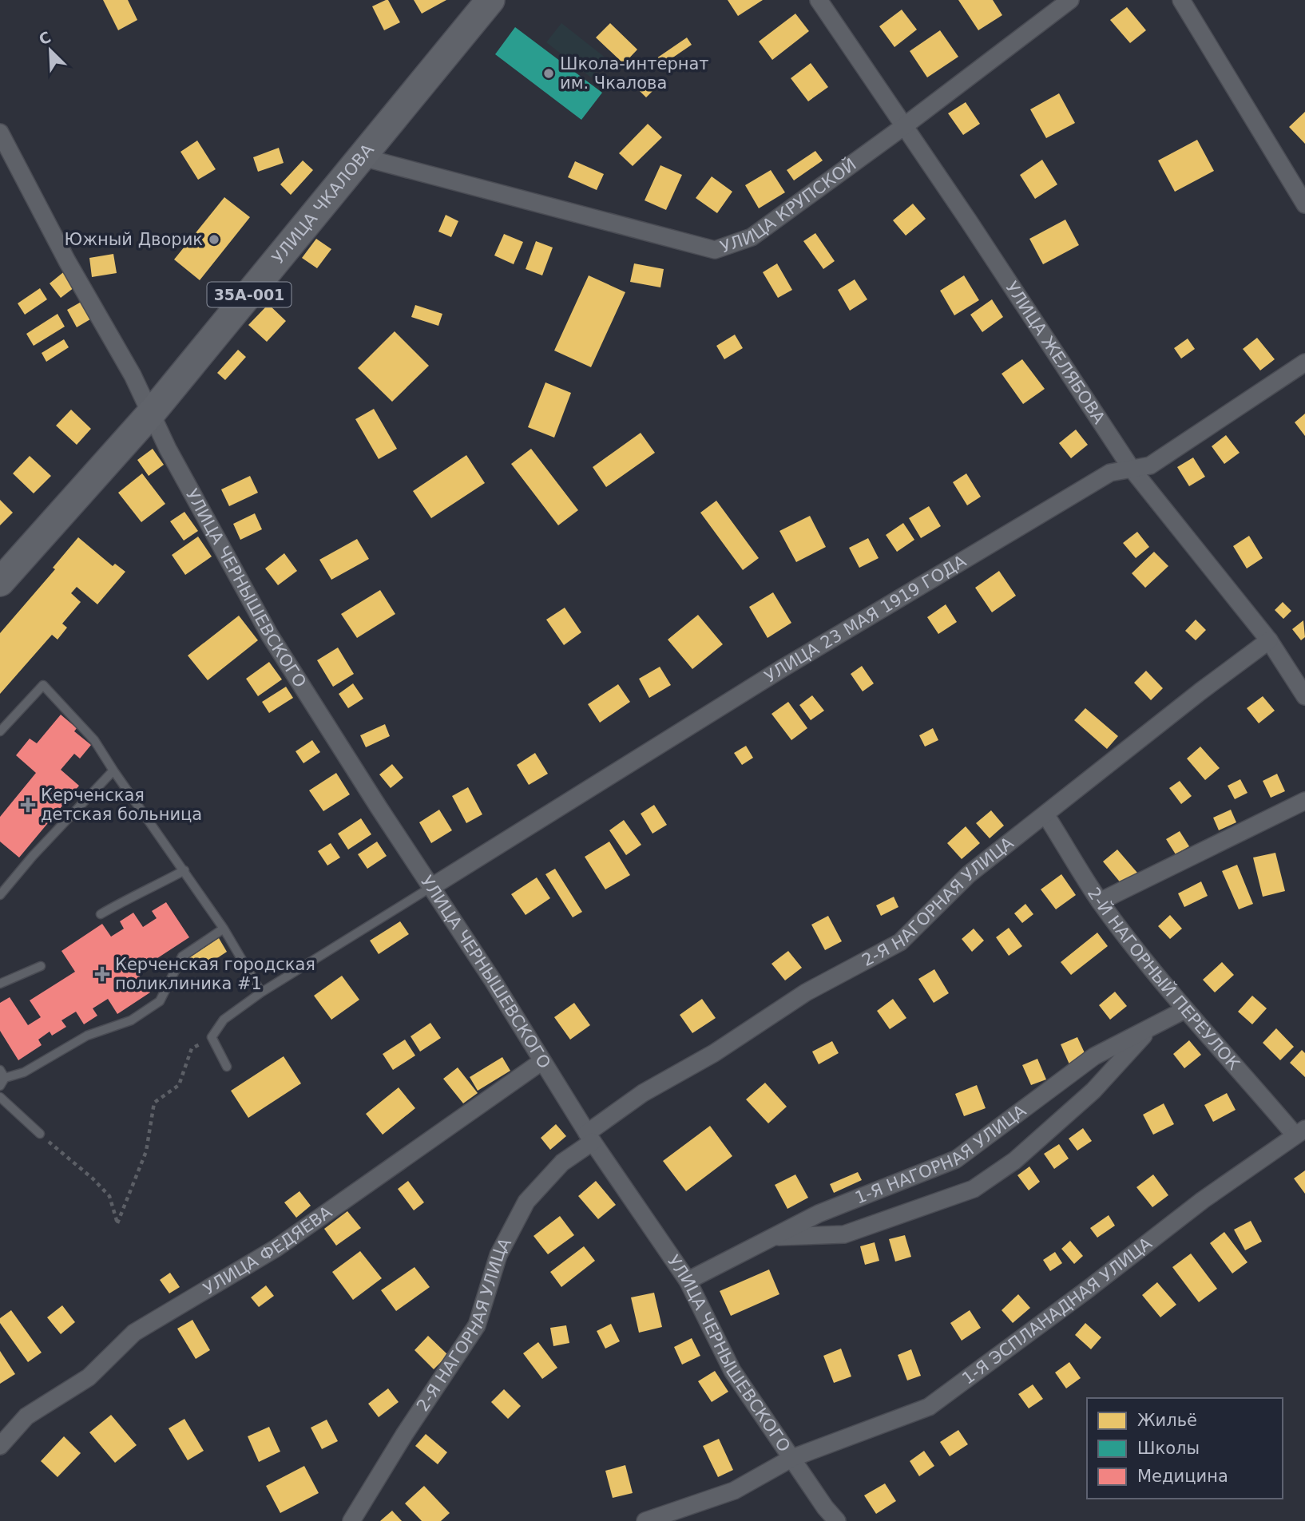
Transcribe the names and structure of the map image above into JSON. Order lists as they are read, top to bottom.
{
  "streets": {
    "main road": ["УЛИЦА ЧКАЛОВА", "35А-001"],
    "street": [
      "УЛИЦА КРУПСКОЙ",
      "УЛИЦА ЖЕЛЯБОВА",
      "УЛИЦА ЧЕРНЫШЕВСКОГО",
      "УЛИЦА 23 МАЯ 1919 ГОДА",
      "2-Я НАГОРНАЯ УЛИЦА",
      "2-Й НАГОРНЫЙ ПЕРЕУЛОК",
      "1-Я НАГОРНАЯ УЛИЦА",
      "УЛИЦА ФЕДЯЕВА",
      "1-Я ЭСПЛАНАДНАЯ УЛИЦА"
    ]
  },
  "crossings": [
    ["УЛИЦА ЧКАЛОВА", "УЛИЦА КРУПСКОЙ"],
    ["УЛИЦА ЧКАЛОВА", "УЛИЦА ЧЕРНЫШЕВСКОГО"],
    ["УЛИЦА КРУПСКОЙ", "УЛИЦА ЖЕЛЯБОВА"],
    ["УЛИЦА ЖЕЛЯБОВА", "УЛИЦА 23 МАЯ 1919 ГОДА"],
    ["УЛИЦА ЖЕЛЯБОВА", "2-Я НАГОРНАЯ УЛИЦА"],
    ["УЛИЦА ЧЕРНЫШЕВСКОГО", "УЛИЦА 23 МАЯ 1919 ГОДА"],
    ["УЛИЦА ЧЕРНЫШЕВСКОГО", "2-Я НАГОРНАЯ УЛИЦА"],
    ["УЛИЦА ЧЕРНЫШЕВСКОГО", "1-Я НАГОРНАЯ УЛИЦА"],
    ["УЛИЦА ЧЕРНЫШЕВСКОГО", "УЛИЦА ФЕДЯЕВА"],
    ["УЛИЦА ЧЕРНЫШЕВСКОГО", "1-Я ЭСПЛАНАДНАЯ УЛИЦА"],
    ["2-Я НАГОРНАЯ УЛИЦА", "2-Й НАГОРНЫЙ ПЕРЕУЛОК"],
    ["2-Й НАГОРНЫЙ ПЕРЕУЛОК", "1-Я НАГОРНАЯ УЛИЦА"],
    ["2-Й НАГОРНЫЙ ПЕРЕУЛОК", "1-Я ЭСПЛАНАДНАЯ УЛИЦА"]
  ],
  "places": {
    "other": ["Школа-интернат им. Чкалова", "Южный Дворик"],
    "health": ["Керченская детская больница", "Керченская городская поликлиника #1"]
  },
  "legend": ["Жильё", "Школы", "Медицина"],
  "north": "top left"
}
